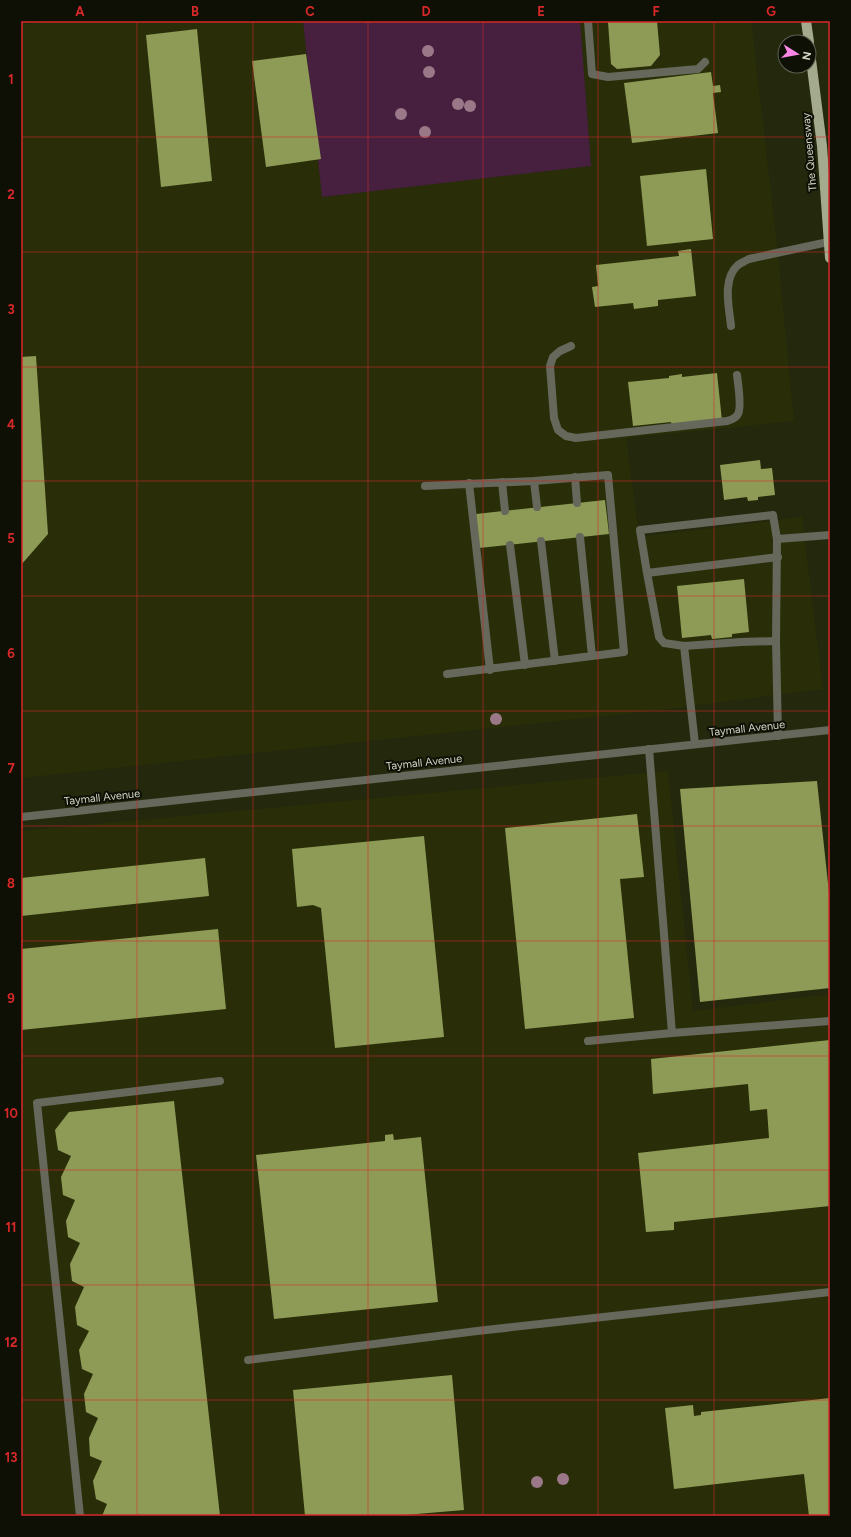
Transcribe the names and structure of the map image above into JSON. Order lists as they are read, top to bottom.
{
  "streets": {
    "main road": ["The Queensway"],
    "street": ["Taymall Avenue"]
  },
  "north": "right",
  "grid": {
    "columns": [
      "A",
      "B",
      "C",
      "D",
      "E",
      "F",
      "G"
    ],
    "rows": [
      "1",
      "2",
      "3",
      "4",
      "5",
      "6",
      "7",
      "8",
      "9",
      "10",
      "11",
      "12",
      "13"
    ]
  }
}
